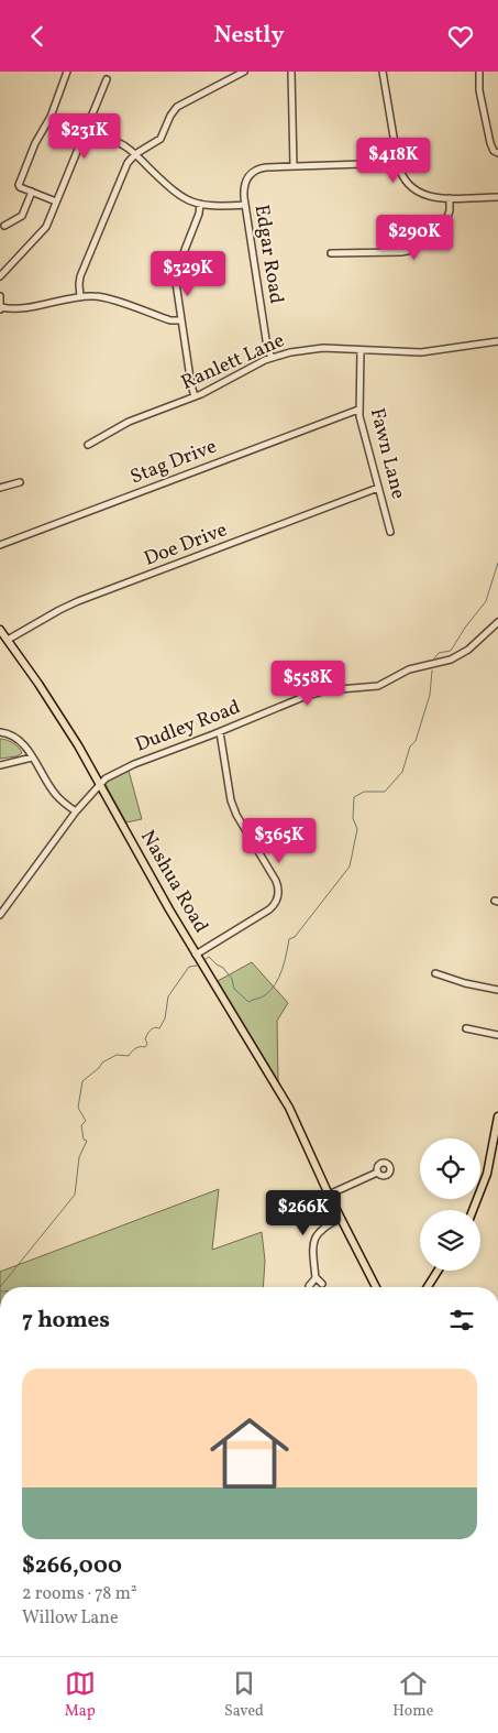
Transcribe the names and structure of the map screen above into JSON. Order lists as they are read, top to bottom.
{
  "streets": {
    "main road": ["Nashua Road"],
    "street": [
      "Edgar Road",
      "Ranlett Lane",
      "Fawn Lane",
      "Stag Drive",
      "Doe Drive",
      "Dudley Road"
    ]
  },
  "crossings": [
    ["Edgar Road", "Ranlett Lane"],
    ["Ranlett Lane", "Fawn Lane"],
    ["Fawn Lane", "Stag Drive"],
    ["Fawn Lane", "Doe Drive"],
    ["Doe Drive", "Nashua Road"],
    ["Dudley Road", "Nashua Road"]
  ],
  "page": {
    "header": "Nestly",
    "price": [
      "$231K",
      "$418K",
      "$290K",
      "$329K",
      "$558K",
      "$365K",
      "$266K"
    ],
    "heading": "7 homes",
    "list": [
      {
        "name": "$266,000",
        "note": "2 rooms · 78 m² · Willow Lane"
      }
    ],
    "tabs": ["Map", "Saved", "Home"]
  }
}
